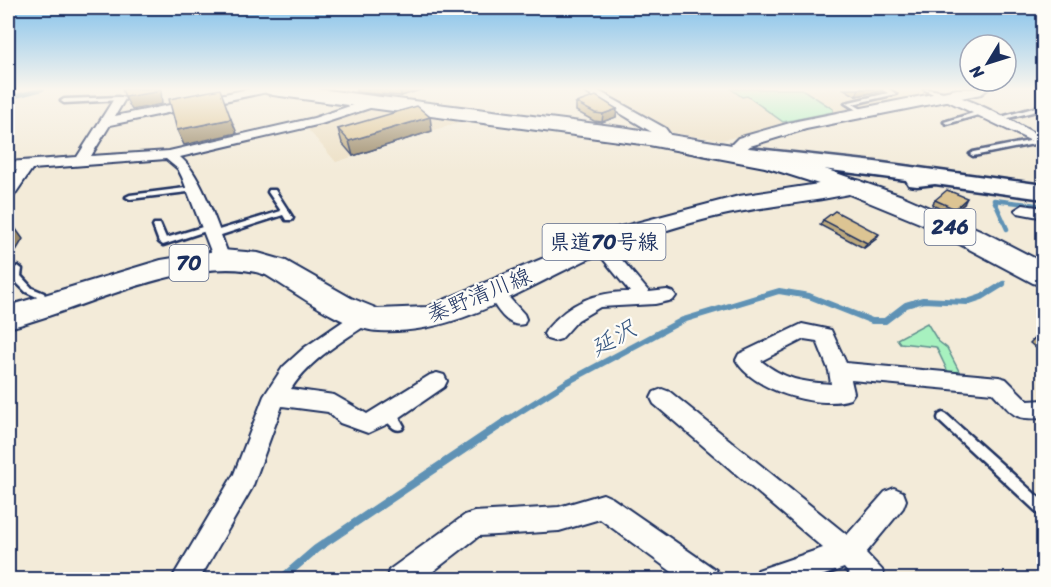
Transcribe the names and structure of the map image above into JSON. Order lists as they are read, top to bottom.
{
  "streets": {
    "highway": ["246"],
    "main road": ["県道70号線", "70", "秦野清川線"]
  },
  "crossings": [
    ["246", "秦野清川線"]
  ],
  "water": ["延沢"],
  "north": "bottom left"
}
